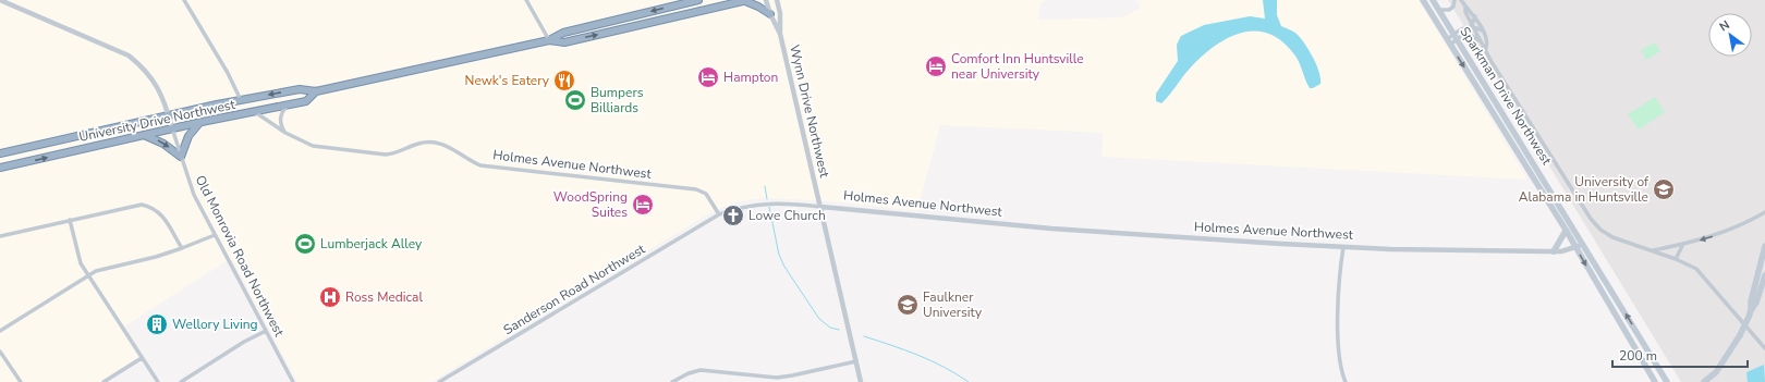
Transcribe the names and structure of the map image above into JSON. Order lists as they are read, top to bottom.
{
  "streets": {
    "highway": ["University Drive Northwest"],
    "main road": ["Sparkman Drive Northwest"],
    "street": [
      "Wynn Drive Northwest",
      "Holmes Avenue Northwest",
      "Old Monrovia Road Northwest",
      "Sanderson Road Northwest"
    ]
  },
  "crossings": [
    ["Sparkman Drive Northwest", "Holmes Avenue Northwest"],
    ["Wynn Drive Northwest", "Holmes Avenue Northwest"],
    ["University Drive Northwest", "Holmes Avenue Northwest"],
    ["University Drive Northwest", "Old Monrovia Road Northwest"],
    ["Holmes Avenue Northwest", "Sanderson Road Northwest"]
  ],
  "places": {
    "hotel": ["Comfort Inn Huntsville near University", "Hampton", "WoodSpring Suites"],
    "restaurant": ["Newk's Eatery"],
    "sports": ["Bumpers Billiards", "Lumberjack Alley"],
    "school or university": ["University of Alabama in Huntsville", "Faulkner University"],
    "church": ["Lowe Church"],
    "hospital": ["Ross Medical"],
    "building": ["Wellory Living"]
  },
  "scale_bar": "200 m",
  "north": "top left"
}
